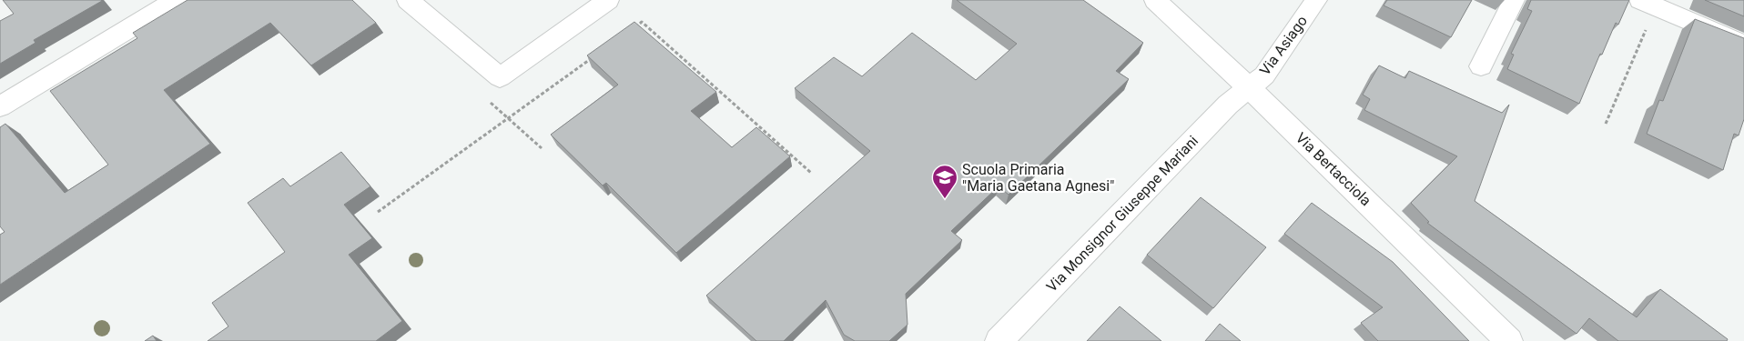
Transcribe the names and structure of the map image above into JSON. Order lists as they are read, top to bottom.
{
  "streets": {
    "street": ["Via Asiago", "Via Bertacciola", "Via Monsignor Giuseppe Mariani"]
  },
  "crossings": [
    ["Via Asiago", "Via Bertacciola"],
    ["Via Asiago", "Via Monsignor Giuseppe Mariani"],
    ["Via Bertacciola", "Via Monsignor Giuseppe Mariani"]
  ],
  "places": {
    "school or university": ["Scuola Primaria \"Maria Gaetana Agnesi\""]
  }
}
